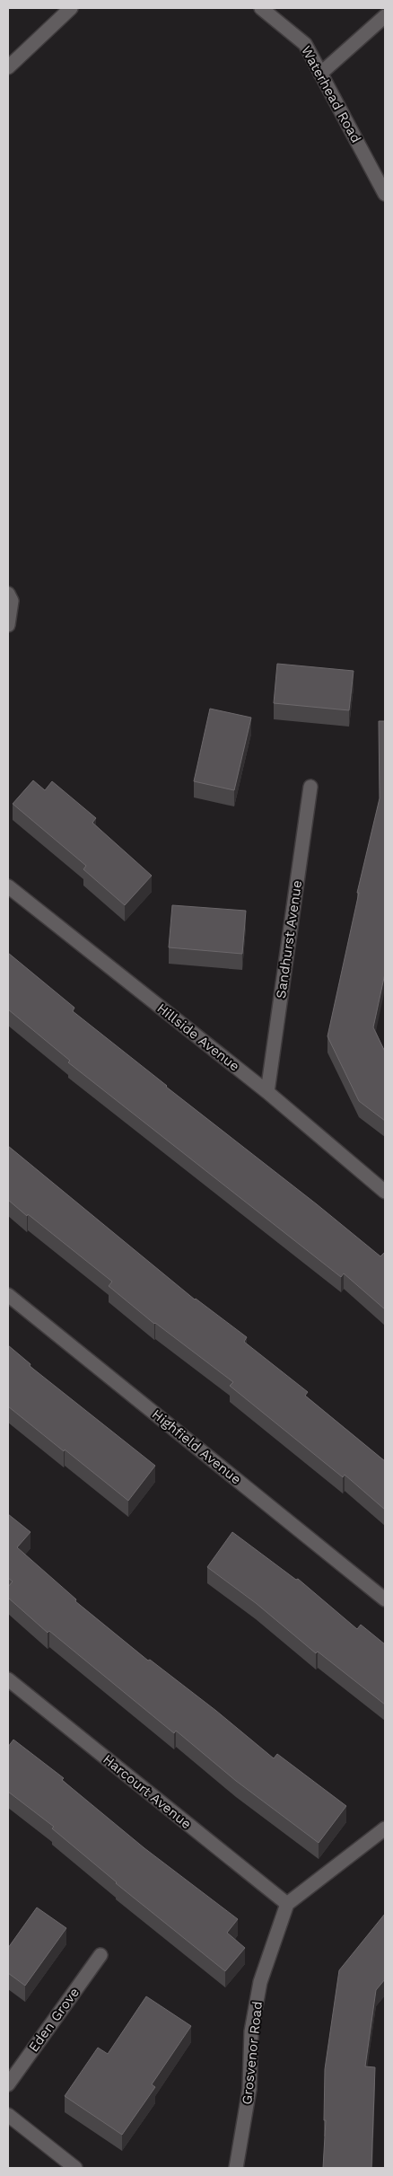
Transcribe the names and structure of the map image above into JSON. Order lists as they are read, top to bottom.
{
  "streets": {
    "street": [
      "Waterhead Road",
      "Sandhurst Avenue",
      "Hillside Avenue",
      "Highfield Avenue",
      "Harcourt Avenue",
      "Eden Grove",
      "Grosvenor Road"
    ]
  },
  "crossings": [
    ["Sandhurst Avenue", "Hillside Avenue"],
    ["Harcourt Avenue", "Grosvenor Road"]
  ]
}
